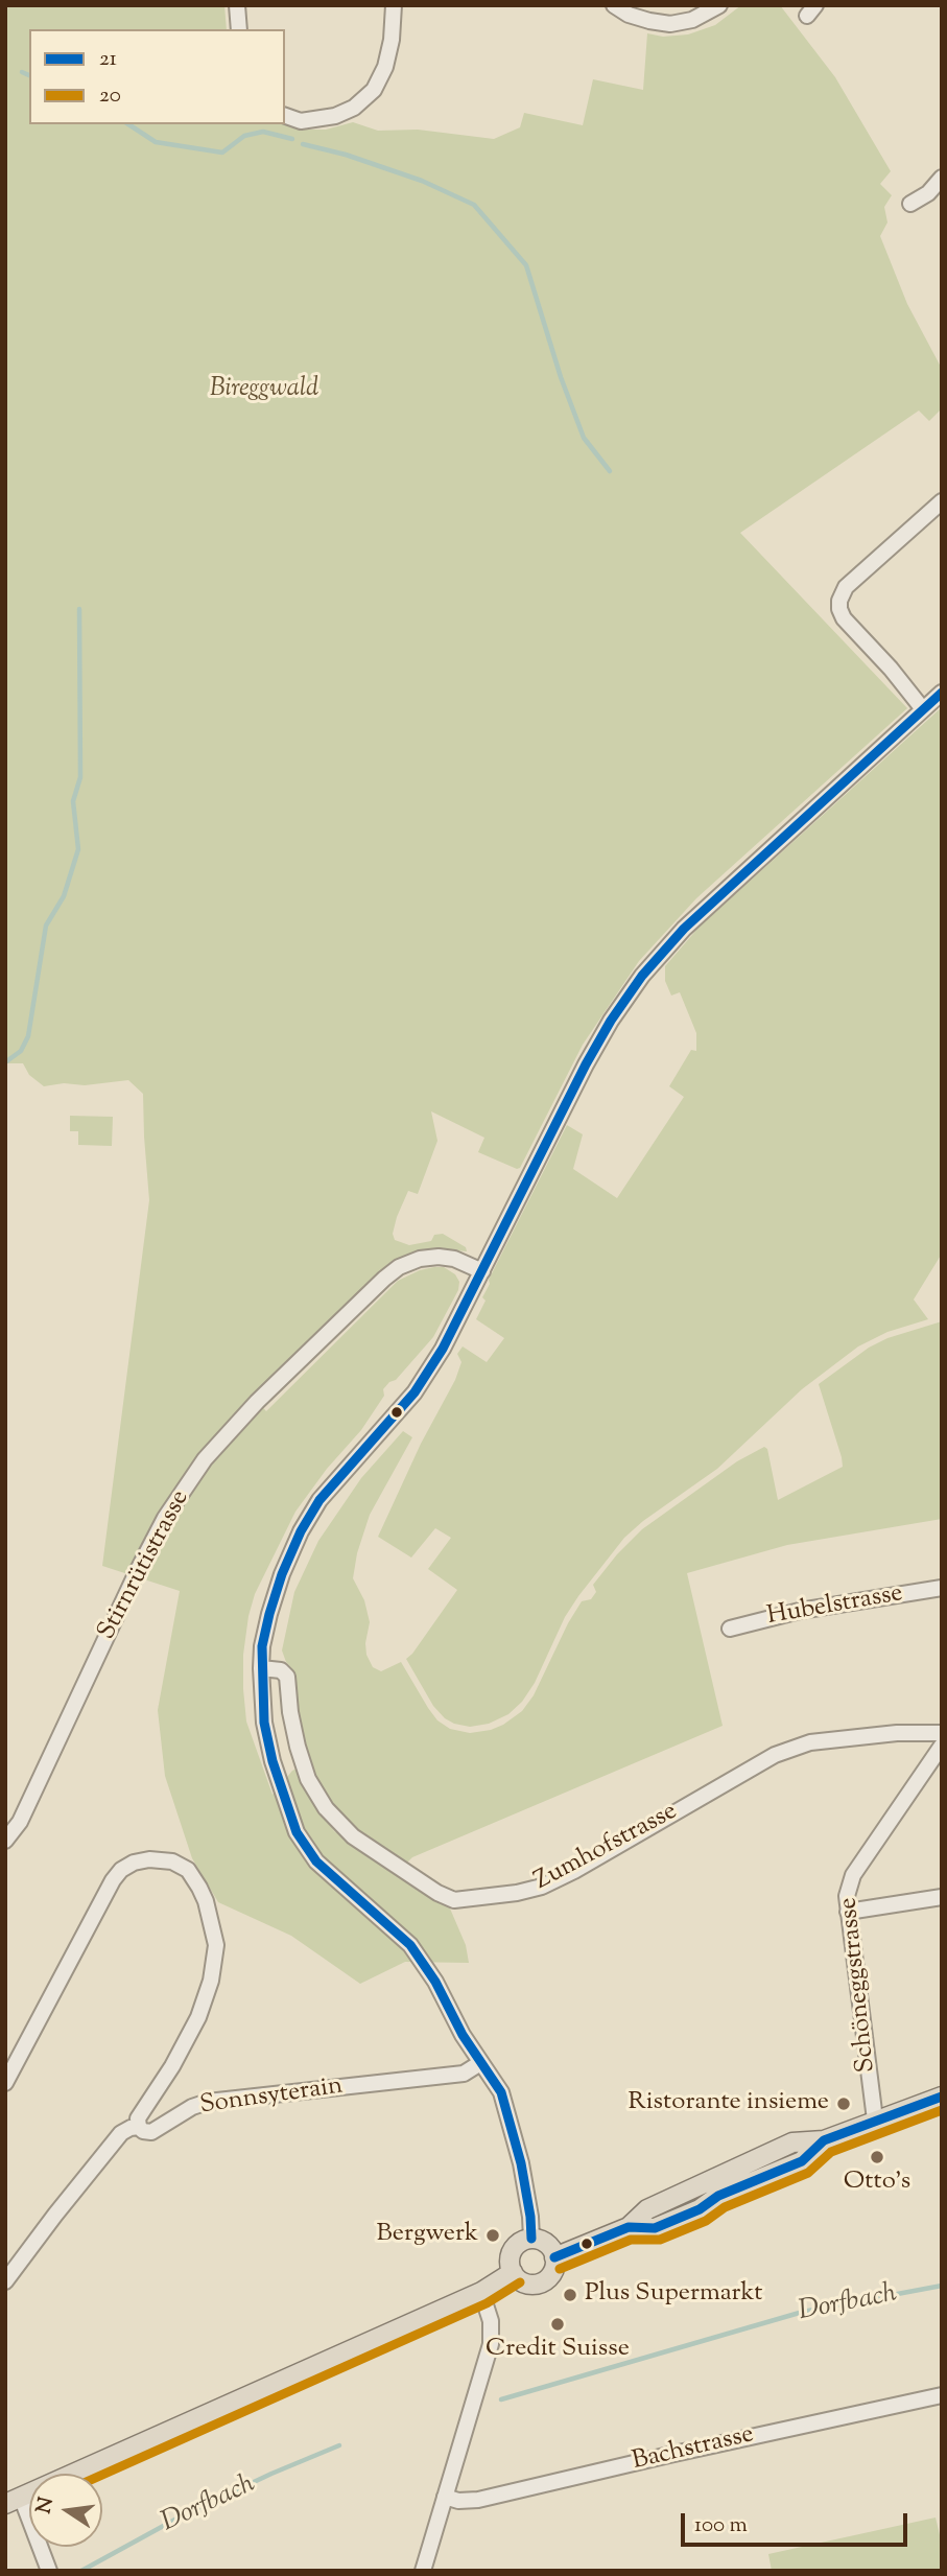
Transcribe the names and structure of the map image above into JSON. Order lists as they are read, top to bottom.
{
  "streets": {
    "street": [
      "Stirnrütistrasse",
      "Hubelstrasse",
      "Zumhofstrasse",
      "Schöneggstrasse",
      "Sonnsyterain",
      "Bachstrasse"
    ]
  },
  "water": ["Dorfbach"],
  "parks": ["Bireggwald"],
  "places": [
    "Ristorante insieme",
    "Otto's",
    "Bergwerk",
    "Plus Supermarkt",
    "Credit Suisse"
  ],
  "lines": ["transit line 21", "transit line 20"],
  "legend": ["21", "20"],
  "scale_bar": "100 m",
  "north": "left"
}
